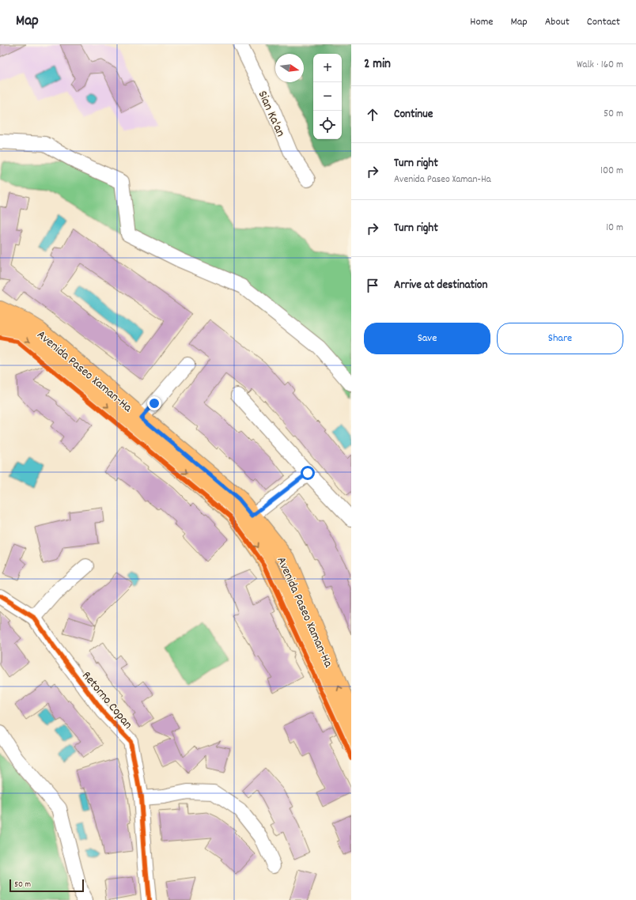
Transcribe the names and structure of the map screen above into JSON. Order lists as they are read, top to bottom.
{
  "streets": {
    "main road": ["Avenida Paseo Xaman-Ha"],
    "street": ["Sian Ka'an", "Retorno Copan"]
  },
  "scale_bar": "50 m",
  "north": "right",
  "page": {
    "header": "Map",
    "nav": [
      "Home",
      "Map",
      "About",
      "Contact"
    ],
    "heading": ["2 min", "Walk · 160 m"],
    "map_buttons": ["+", "−"],
    "list": [
      ["Continue", "50 m"],
      ["Turn right", "Avenida Paseo Xaman-Ha", "100 m"],
      ["Turn right", "10 m"],
      "Arrive at destination"
    ],
    "buttons": ["Save", "Share"],
    "scale": "50 m"
  }
}
